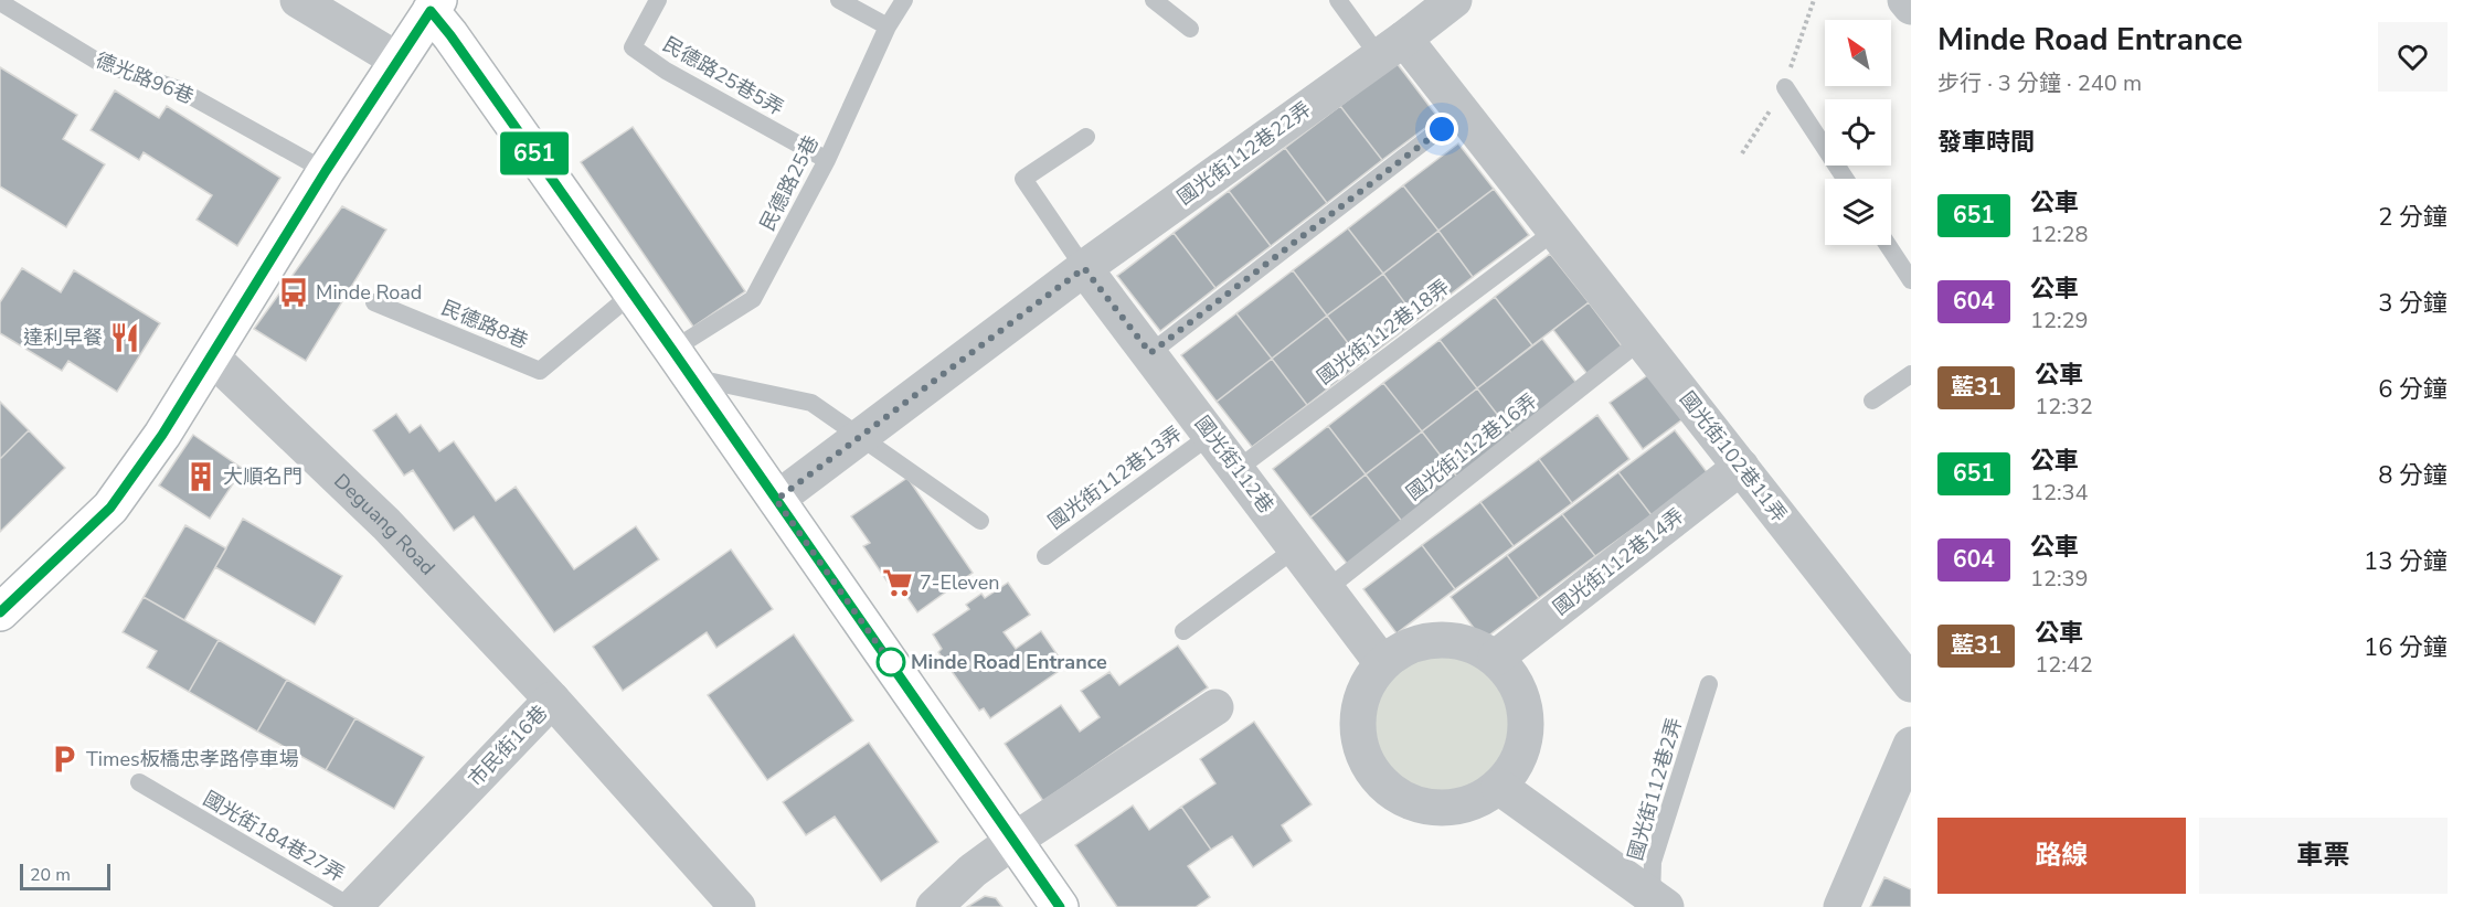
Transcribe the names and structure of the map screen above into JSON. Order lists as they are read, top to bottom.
{
  "streets": {
    "street": [
      "國光街112巷22弄",
      "國光街102巷11弄",
      "國光街112巷",
      "Deguang Road",
      "國光街112巷14弄",
      "市民街16巷"
    ],
    "lane": [
      "民德路25巷5弄",
      "德光路96巷",
      "民德路25巷",
      "民德路8巷",
      "國光街112巷18弄",
      "國光街112巷16弄",
      "國光街112巷13弄",
      "國光街112巷2弄",
      "國光街184巷27弄"
    ]
  },
  "crossings": [
    ["民德路25巷5弄", "民德路25巷"],
    ["國光街112巷22弄", "國光街102巷11弄"],
    ["國光街112巷22弄", "國光街112巷"],
    ["國光街112巷18弄", "國光街102巷11弄"],
    ["國光街112巷18弄", "國光街112巷"],
    ["國光街112巷16弄", "國光街102巷11弄"],
    ["國光街112巷16弄", "國光街112巷"],
    ["國光街102巷11弄", "國光街112巷14弄"],
    ["國光街112巷", "國光街112巷13弄"],
    ["國光街112巷", "國光街112巷14弄"],
    ["Deguang Road", "市民街16巷"],
    ["市民街16巷", "國光街184巷27弄"]
  ],
  "places": {
    "bus stop": ["Minde Road"],
    "restaurant": ["達利早餐"],
    "building": ["大順名門"],
    "supermarket": ["7-Eleven"],
    "other": ["Minde Road Entrance"],
    "parking": ["Times板橋忠孝路停車場"]
  },
  "lines": ["bus line 651"],
  "scale_bar": "20 m",
  "north": "top left",
  "page": {
    "on_map": "651",
    "heading": [
      ["Minde Road Entrance", "步行 · 3 分鐘 · 240 m"],
      "發車時間"
    ],
    "list": [
      {
        "mark": "651",
        "name": "公車",
        "note": "12:28",
        "value": "2 分鐘"
      },
      {
        "mark": "604",
        "name": "公車",
        "note": "12:29",
        "value": "3 分鐘"
      },
      {
        "mark": "藍31",
        "name": "公車",
        "note": "12:32",
        "value": "6 分鐘"
      },
      {
        "mark": "651",
        "name": "公車",
        "note": "12:34",
        "value": "8 分鐘"
      },
      {
        "mark": "604",
        "name": "公車",
        "note": "12:39",
        "value": "13 分鐘"
      },
      {
        "mark": "藍31",
        "name": "公車",
        "note": "12:42",
        "value": "16 分鐘"
      }
    ],
    "buttons": ["路線", "車票"],
    "scale": "20 m"
  }
}
